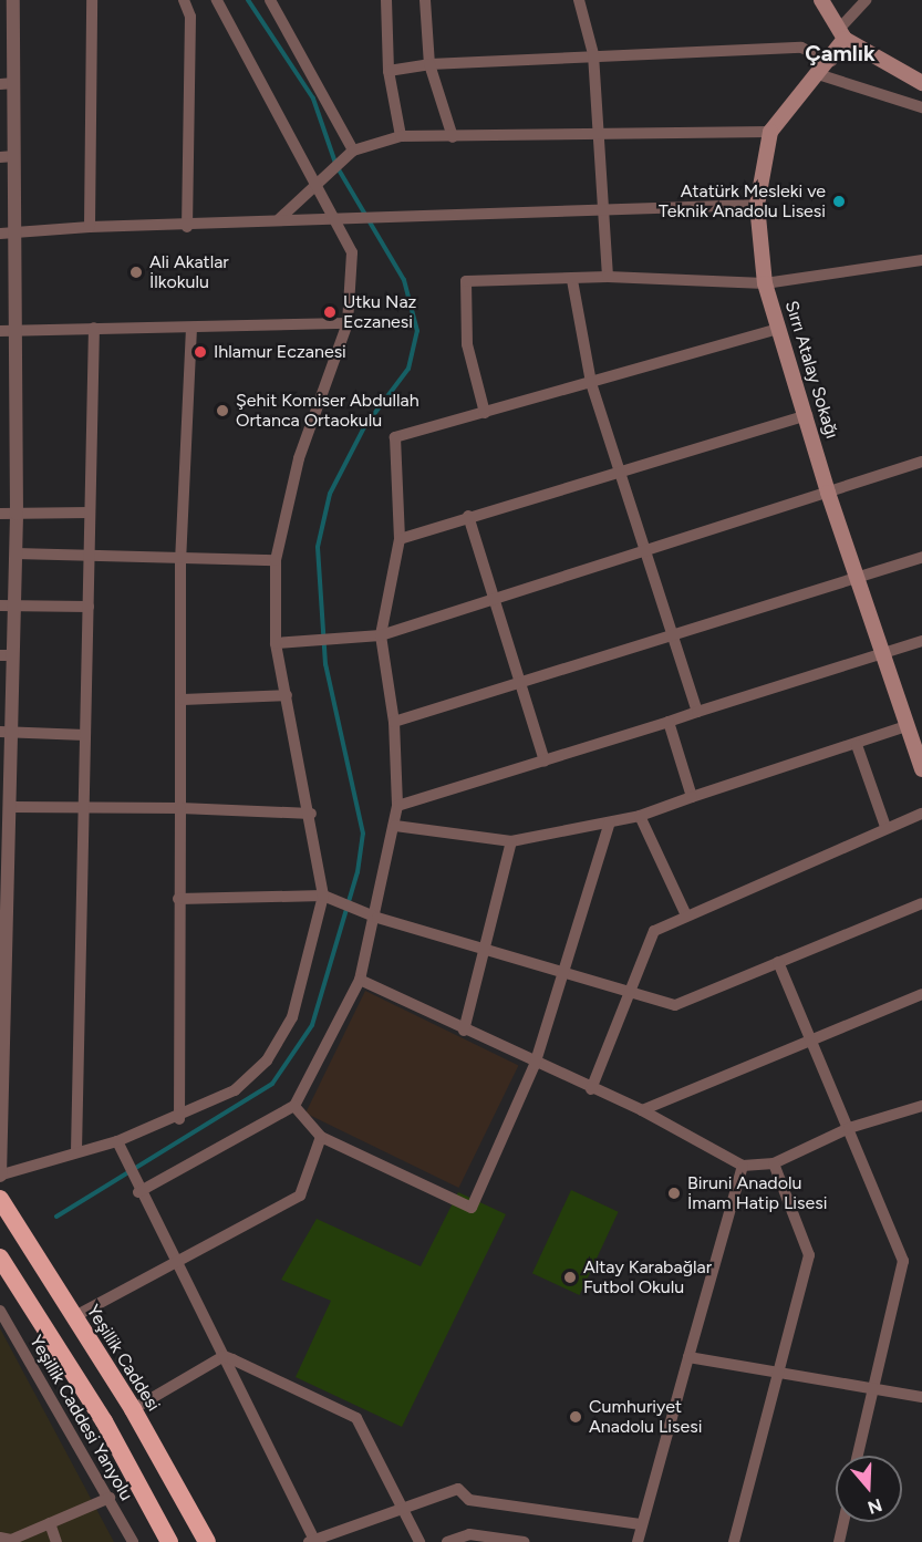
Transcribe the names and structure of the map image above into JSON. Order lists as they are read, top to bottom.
{
  "streets": {
    "highway": ["Yeşillik Caddesi"],
    "main road": ["Sırrı Atalay Sokağı"],
    "street": ["Yeşillik Caddesi Yanyolu"]
  },
  "districts": ["Çamlık"],
  "places": [
    "Atatürk Mesleki ve Teknik Anadolu Lisesi",
    "Ali Akatlar İlkokulu",
    "Utku Naz Eczanesi",
    "Ihlamur Eczanesi",
    "Şehit Komiser Abdullah Ortanca Ortaokulu",
    "Biruni Anadolu İmam Hatip Lisesi",
    "Altay Karabağlar Futbol Okulu",
    "Cumhuriyet Anadolu Lisesi"
  ],
  "north": "bottom"
}
